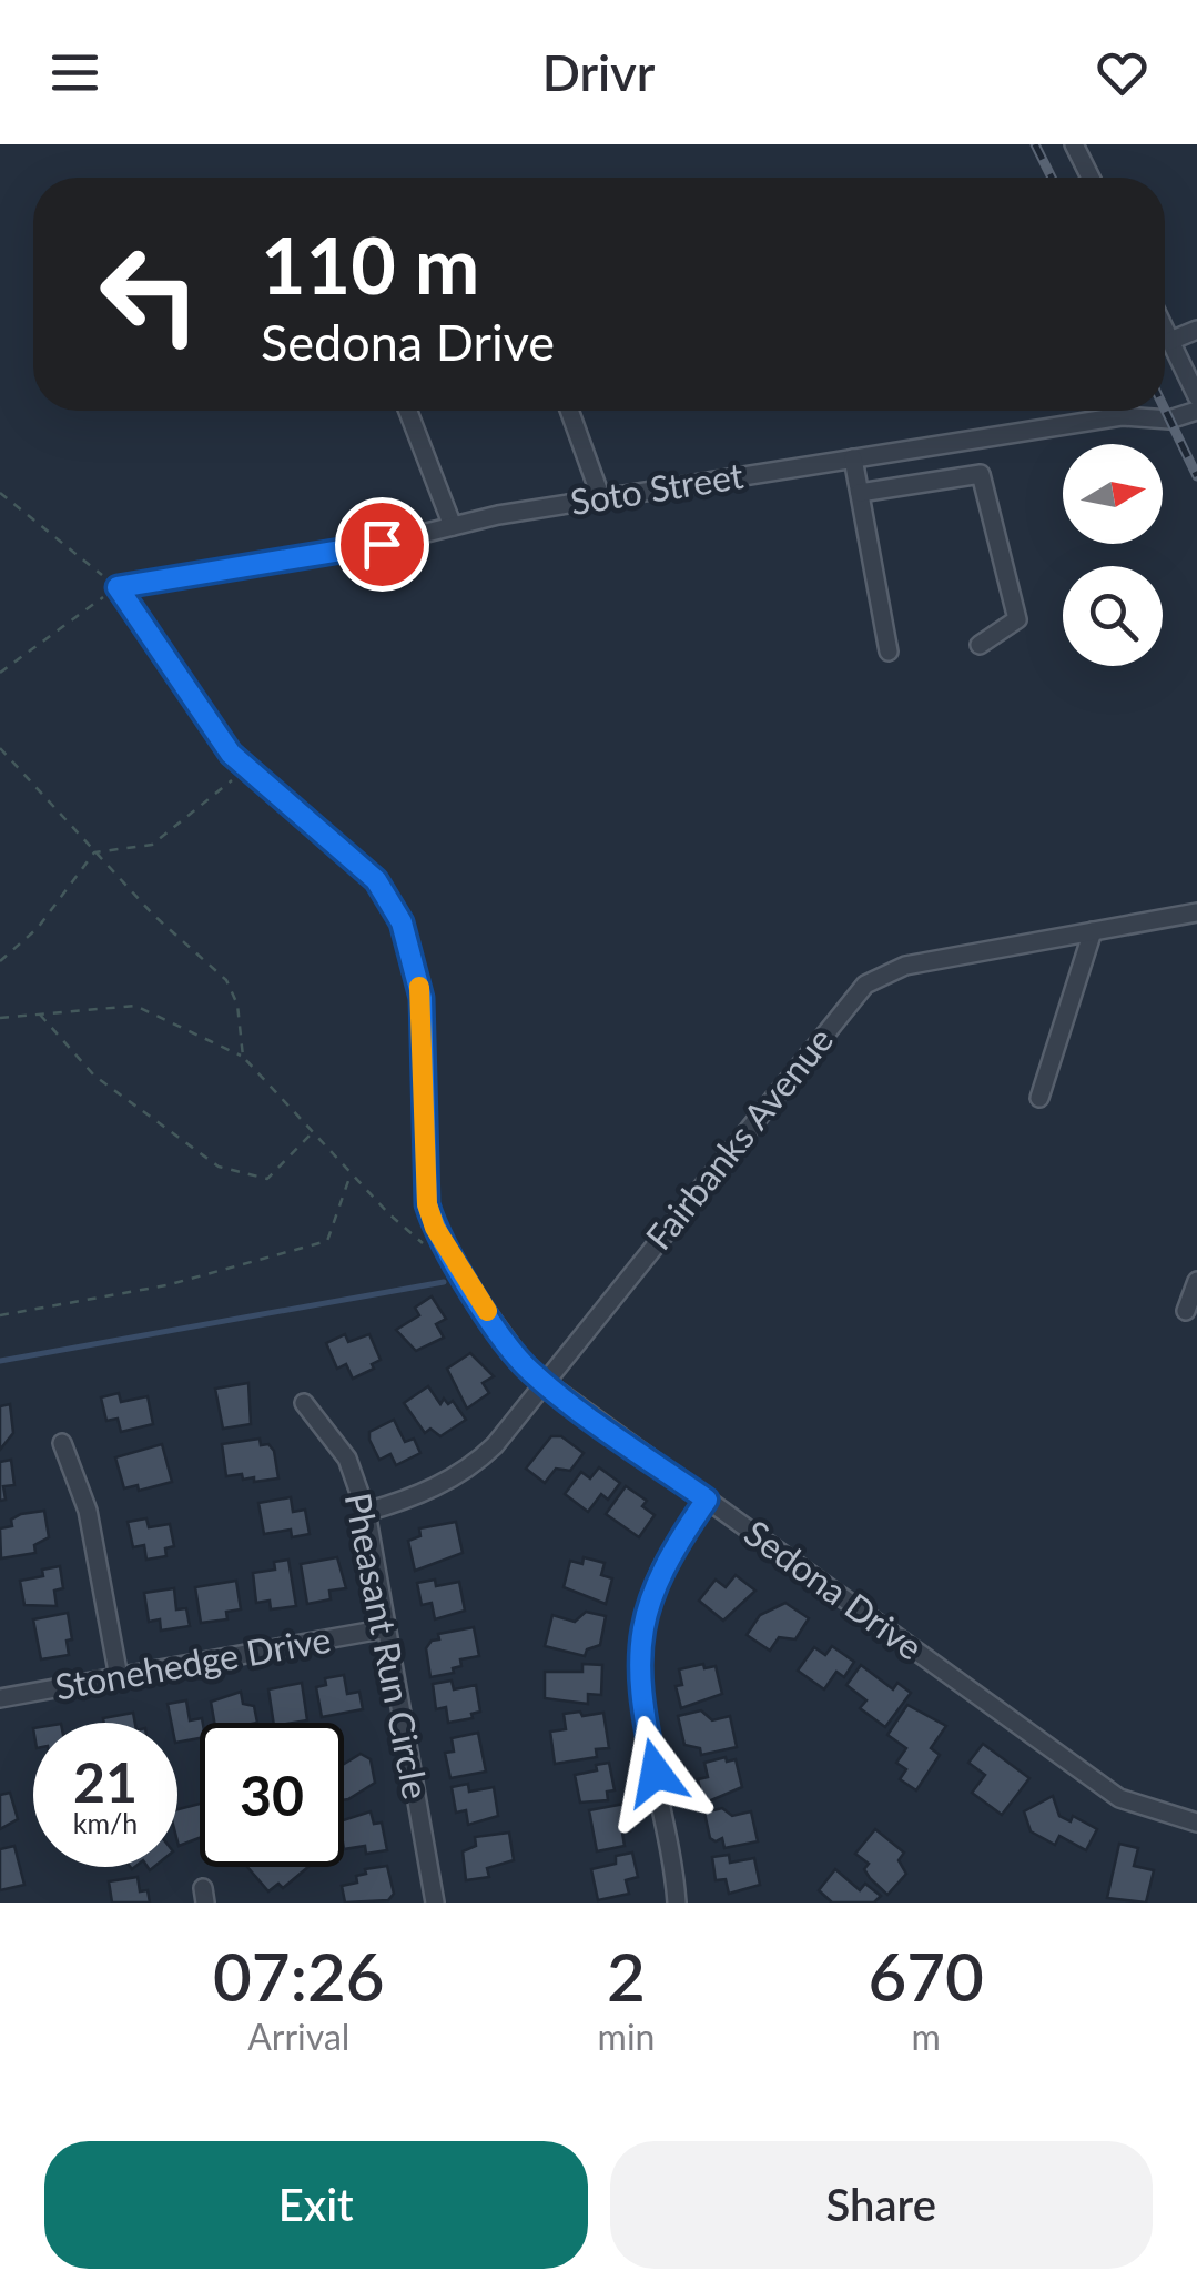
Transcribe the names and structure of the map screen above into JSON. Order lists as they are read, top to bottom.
{
  "streets": {
    "street": [
      "Soto Street",
      "Fairbanks Avenue",
      "Sedona Drive",
      "Pheasant Run Circle",
      "Stonehedge Drive"
    ]
  },
  "crossings": [
    ["Soto Street", "Sedona Drive"],
    ["Fairbanks Avenue", "Sedona Drive"],
    ["Fairbanks Avenue", "Pheasant Run Circle"],
    ["Pheasant Run Circle", "Stonehedge Drive"]
  ],
  "north": "right",
  "page": {
    "header": "Drivr",
    "turn": ["110 m", "Sedona Drive"],
    "speed": "21 km/h",
    "limit": "30",
    "eta": [
      "07:26",
      "Arrival",
      "2",
      "min",
      "670",
      "m"
    ],
    "buttons": ["Exit", "Share"]
  }
}
